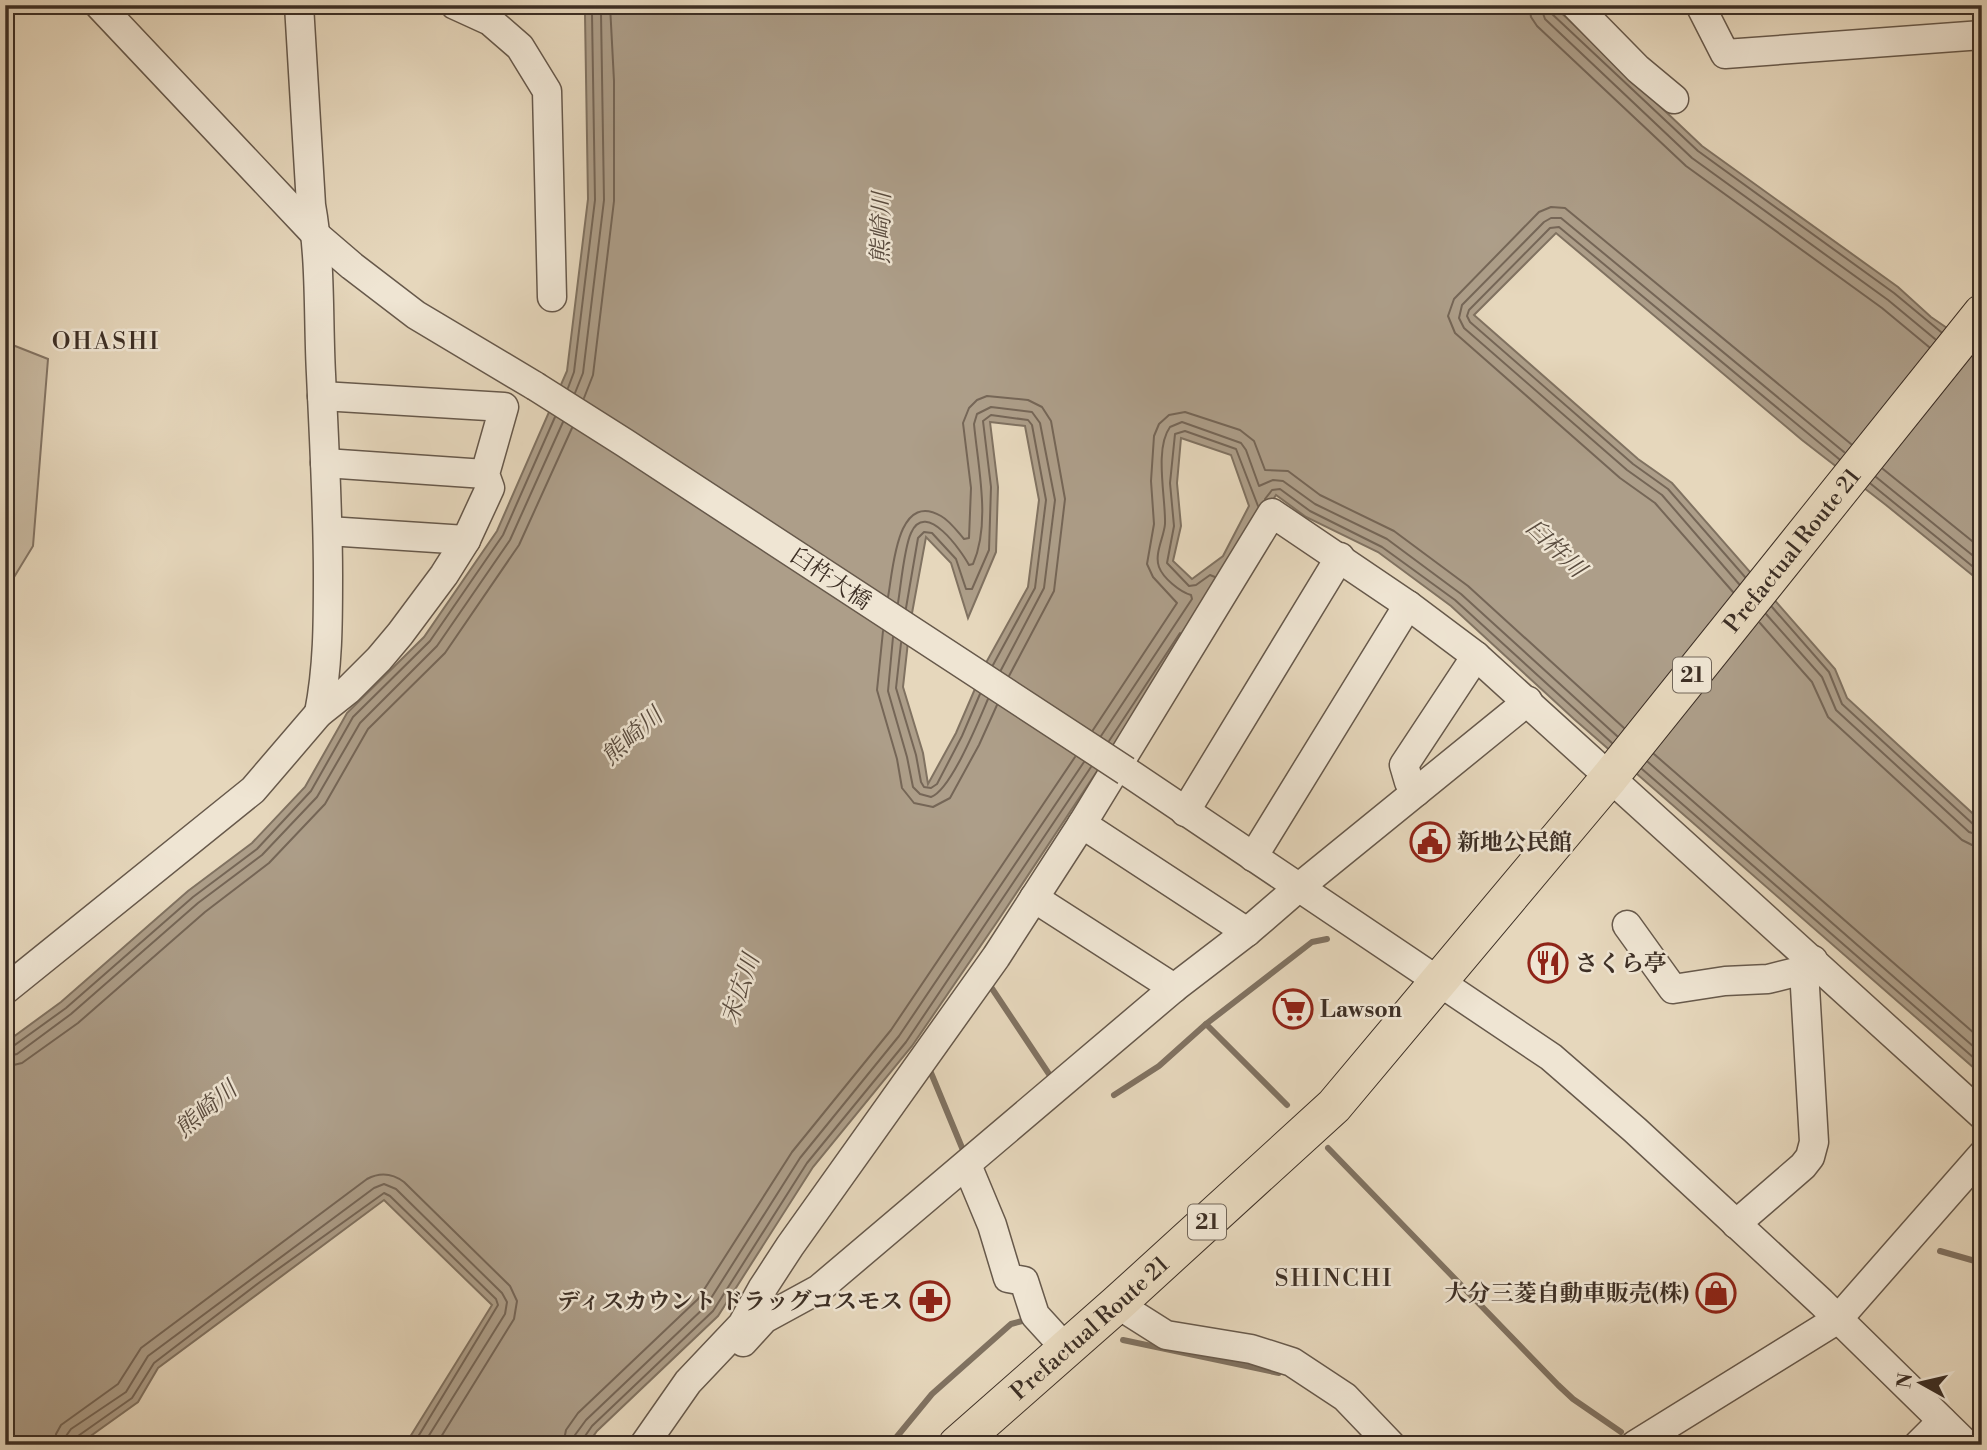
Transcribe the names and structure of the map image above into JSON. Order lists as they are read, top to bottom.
{
  "streets": {
    "main road": ["Prefactual Route 21", "21"],
    "street": ["臼杵大橋"]
  },
  "crossings": [
    ["Prefactual Route 21", "臼杵大橋"]
  ],
  "districts": ["OHASHI", "SHINCHI"],
  "water": ["熊崎川", "臼杵川", "末広川"],
  "places": {
    "public building": ["新地公民館"],
    "restaurant": ["さくら亭"],
    "supermarket": ["Lawson"],
    "shop": ["大分三菱自動車販売(株)"],
    "pharmacy": ["ディスカウント ドラッグコスモス"]
  },
  "north": "left"
}
